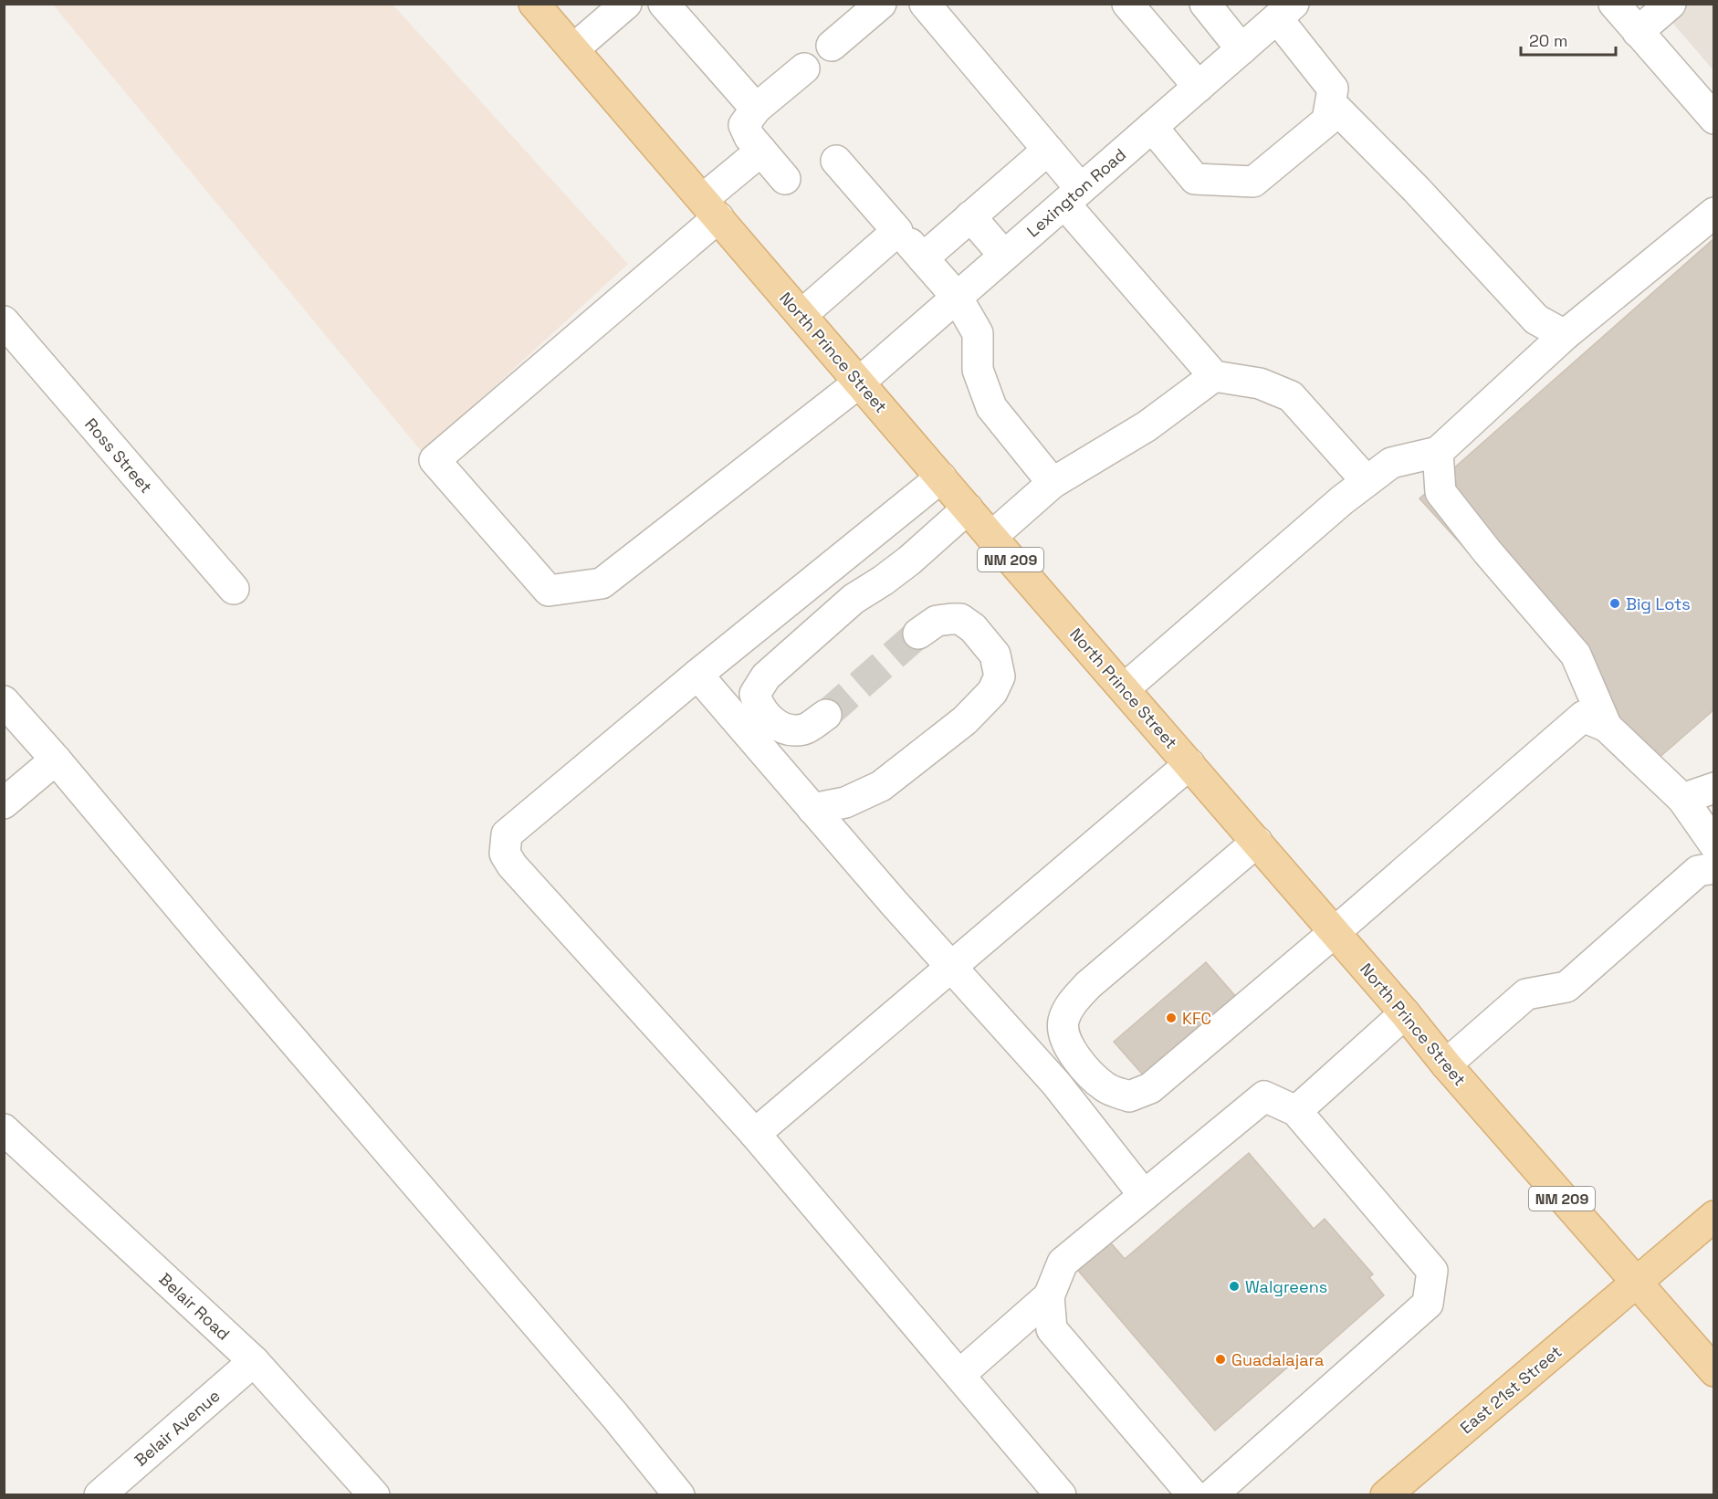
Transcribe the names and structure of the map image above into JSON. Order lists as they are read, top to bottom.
{
  "streets": {
    "main road": ["North Prince Street", "NM 209", "East 21st Street"],
    "street": [
      "Lexington Road",
      "Ross Street",
      "Belair Road",
      "Belair Avenue"
    ]
  },
  "crossings": [
    ["Lexington Road", "North Prince Street"],
    ["North Prince Street", "East 21st Street"],
    ["Belair Road", "Belair Avenue"]
  ],
  "places": [
    "Big Lots",
    "KFC",
    "Walgreens",
    "Guadalajara"
  ],
  "scale_bar": "20 m"
}
